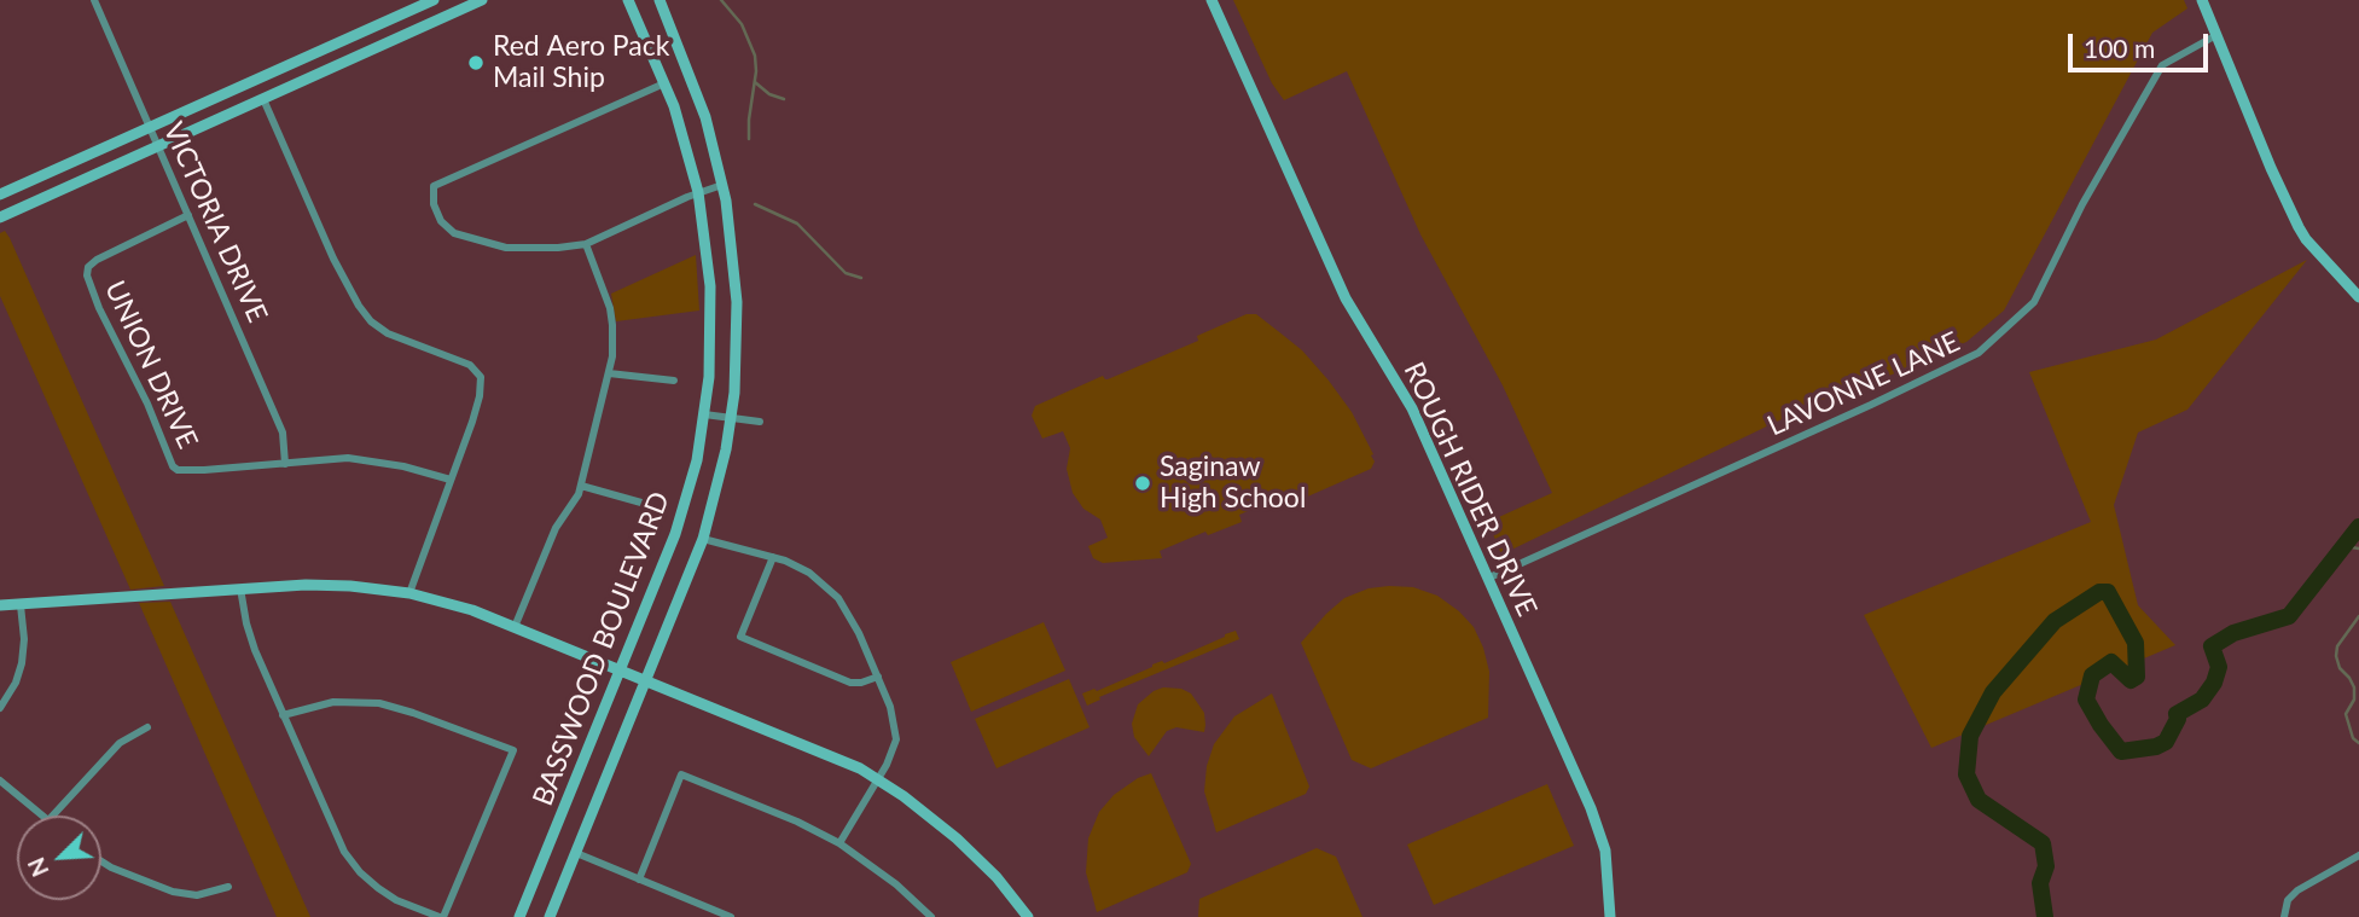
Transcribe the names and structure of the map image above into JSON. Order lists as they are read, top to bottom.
{
  "streets": {
    "main road": ["ROUGH RIDER DRIVE", "BASSWOOD BOULEVARD"],
    "street": ["VICTORIA DRIVE", "UNION DRIVE", "LAVONNE LANE"]
  },
  "crossings": [
    ["VICTORIA DRIVE", "UNION DRIVE"],
    ["LAVONNE LANE", "ROUGH RIDER DRIVE"]
  ],
  "places": ["Red Aero Pack Mail Ship", "Saginaw High School"],
  "scale_bar": "100 m",
  "north": "bottom left"
}
